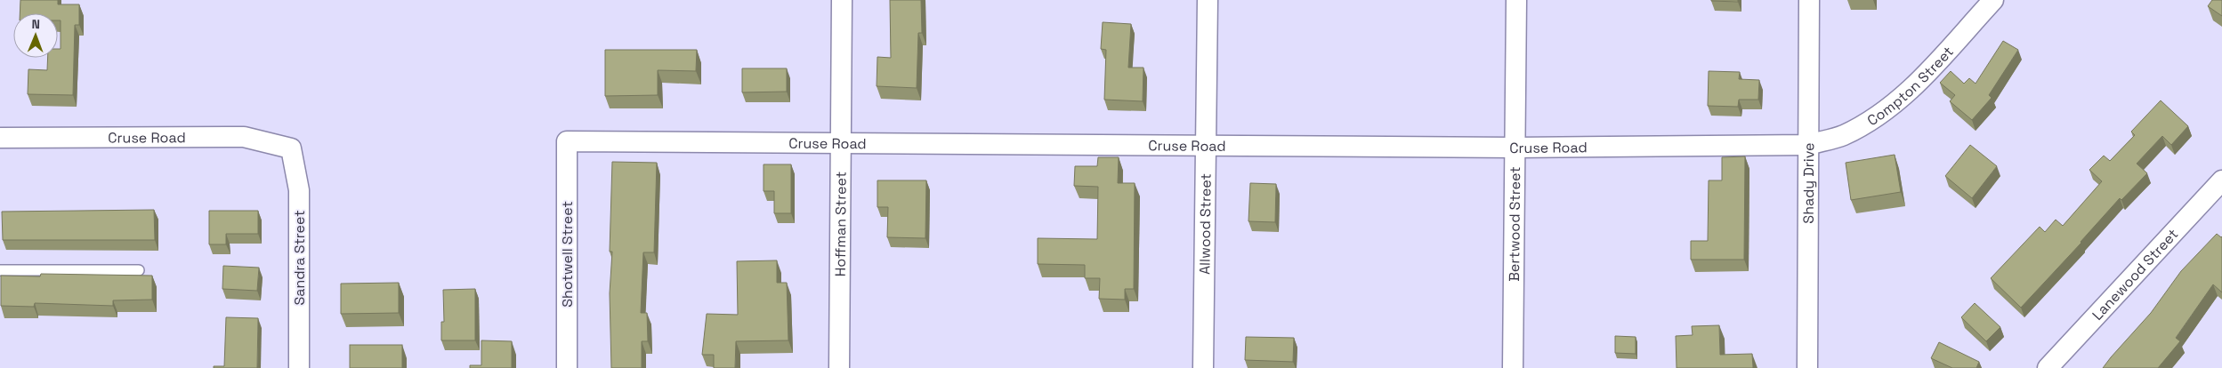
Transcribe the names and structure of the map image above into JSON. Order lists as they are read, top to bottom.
{
  "streets": {
    "street": [
      "Compton Street",
      "Cruse Road",
      "Shady Drive",
      "Hoffman Street",
      "Allwood Street",
      "Bertwood Street",
      "Shotwell Street",
      "Sandra Street",
      "Lanewood Street"
    ]
  },
  "crossings": [
    ["Compton Street", "Cruse Road"],
    ["Compton Street", "Shady Drive"],
    ["Cruse Road", "Shady Drive"],
    ["Cruse Road", "Hoffman Street"],
    ["Cruse Road", "Allwood Street"],
    ["Cruse Road", "Bertwood Street"],
    ["Cruse Road", "Shotwell Street"],
    ["Cruse Road", "Sandra Street"]
  ],
  "north": "top"
}
